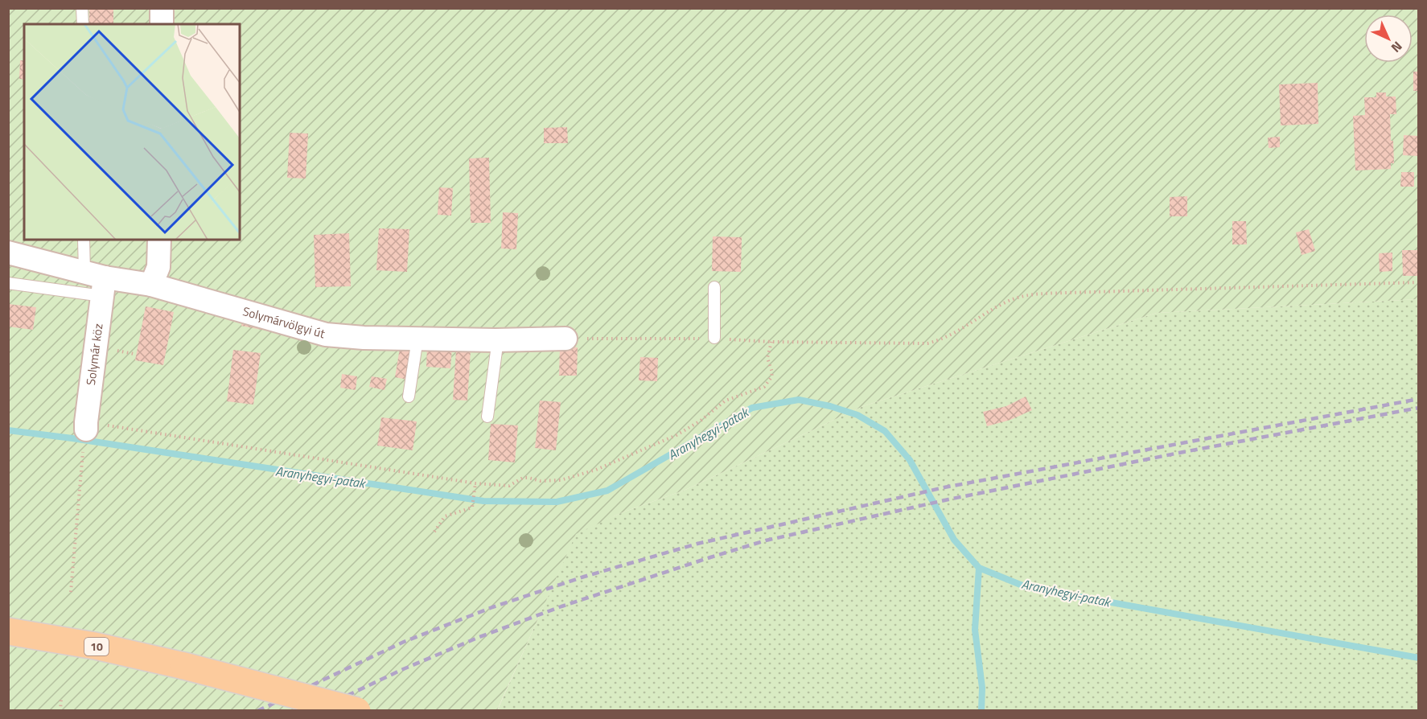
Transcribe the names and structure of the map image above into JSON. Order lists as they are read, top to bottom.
{
  "streets": {
    "main road": ["10"],
    "street": ["Solymárvölgyi út", "Solymár köz"]
  },
  "crossings": [
    ["Solymárvölgyi út", "Solymár köz"]
  ],
  "water": ["Aranyhegyi-patak"],
  "north": "bottom right"
}
